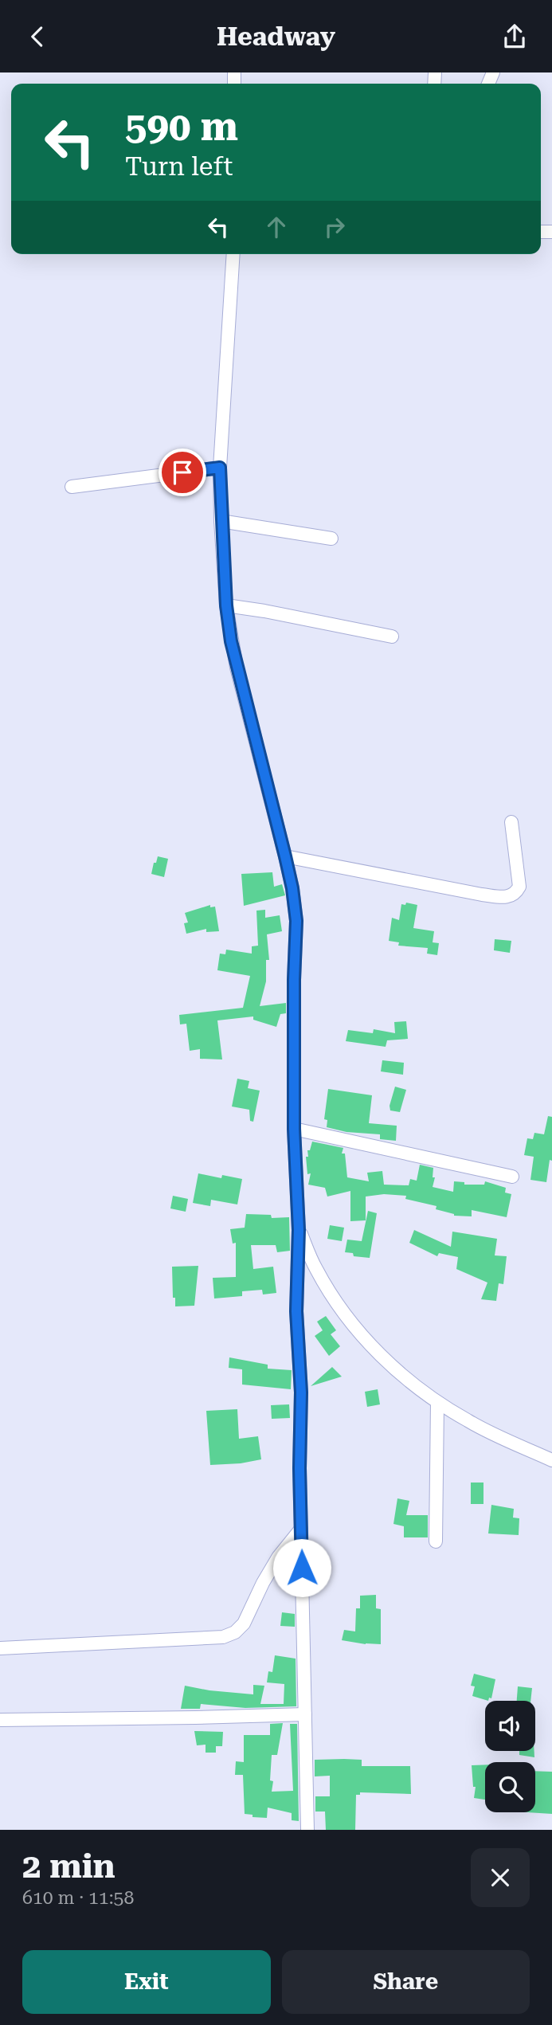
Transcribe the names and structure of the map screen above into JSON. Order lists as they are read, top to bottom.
{
  "page": {
    "header": "Headway",
    "turn": ["590 m", "Turn left"],
    "heading": ["2 min", "610 m · 11:58"],
    "buttons": ["Exit", "Share"]
  }
}
